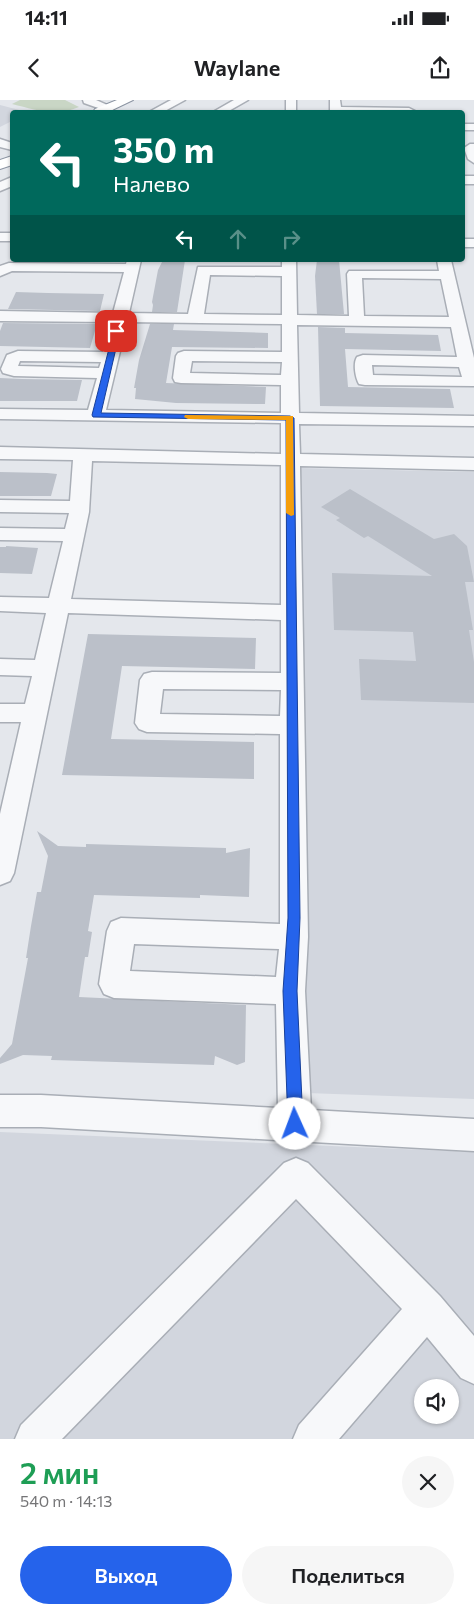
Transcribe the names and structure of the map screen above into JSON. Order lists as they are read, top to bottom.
{
  "page": {
    "status": "14:11",
    "header": "Waylane",
    "turn": ["350 m", "Налево"],
    "heading": ["2 мин", "540 m · 14:13"],
    "buttons": ["Выход", "Поделиться"]
  }
}
